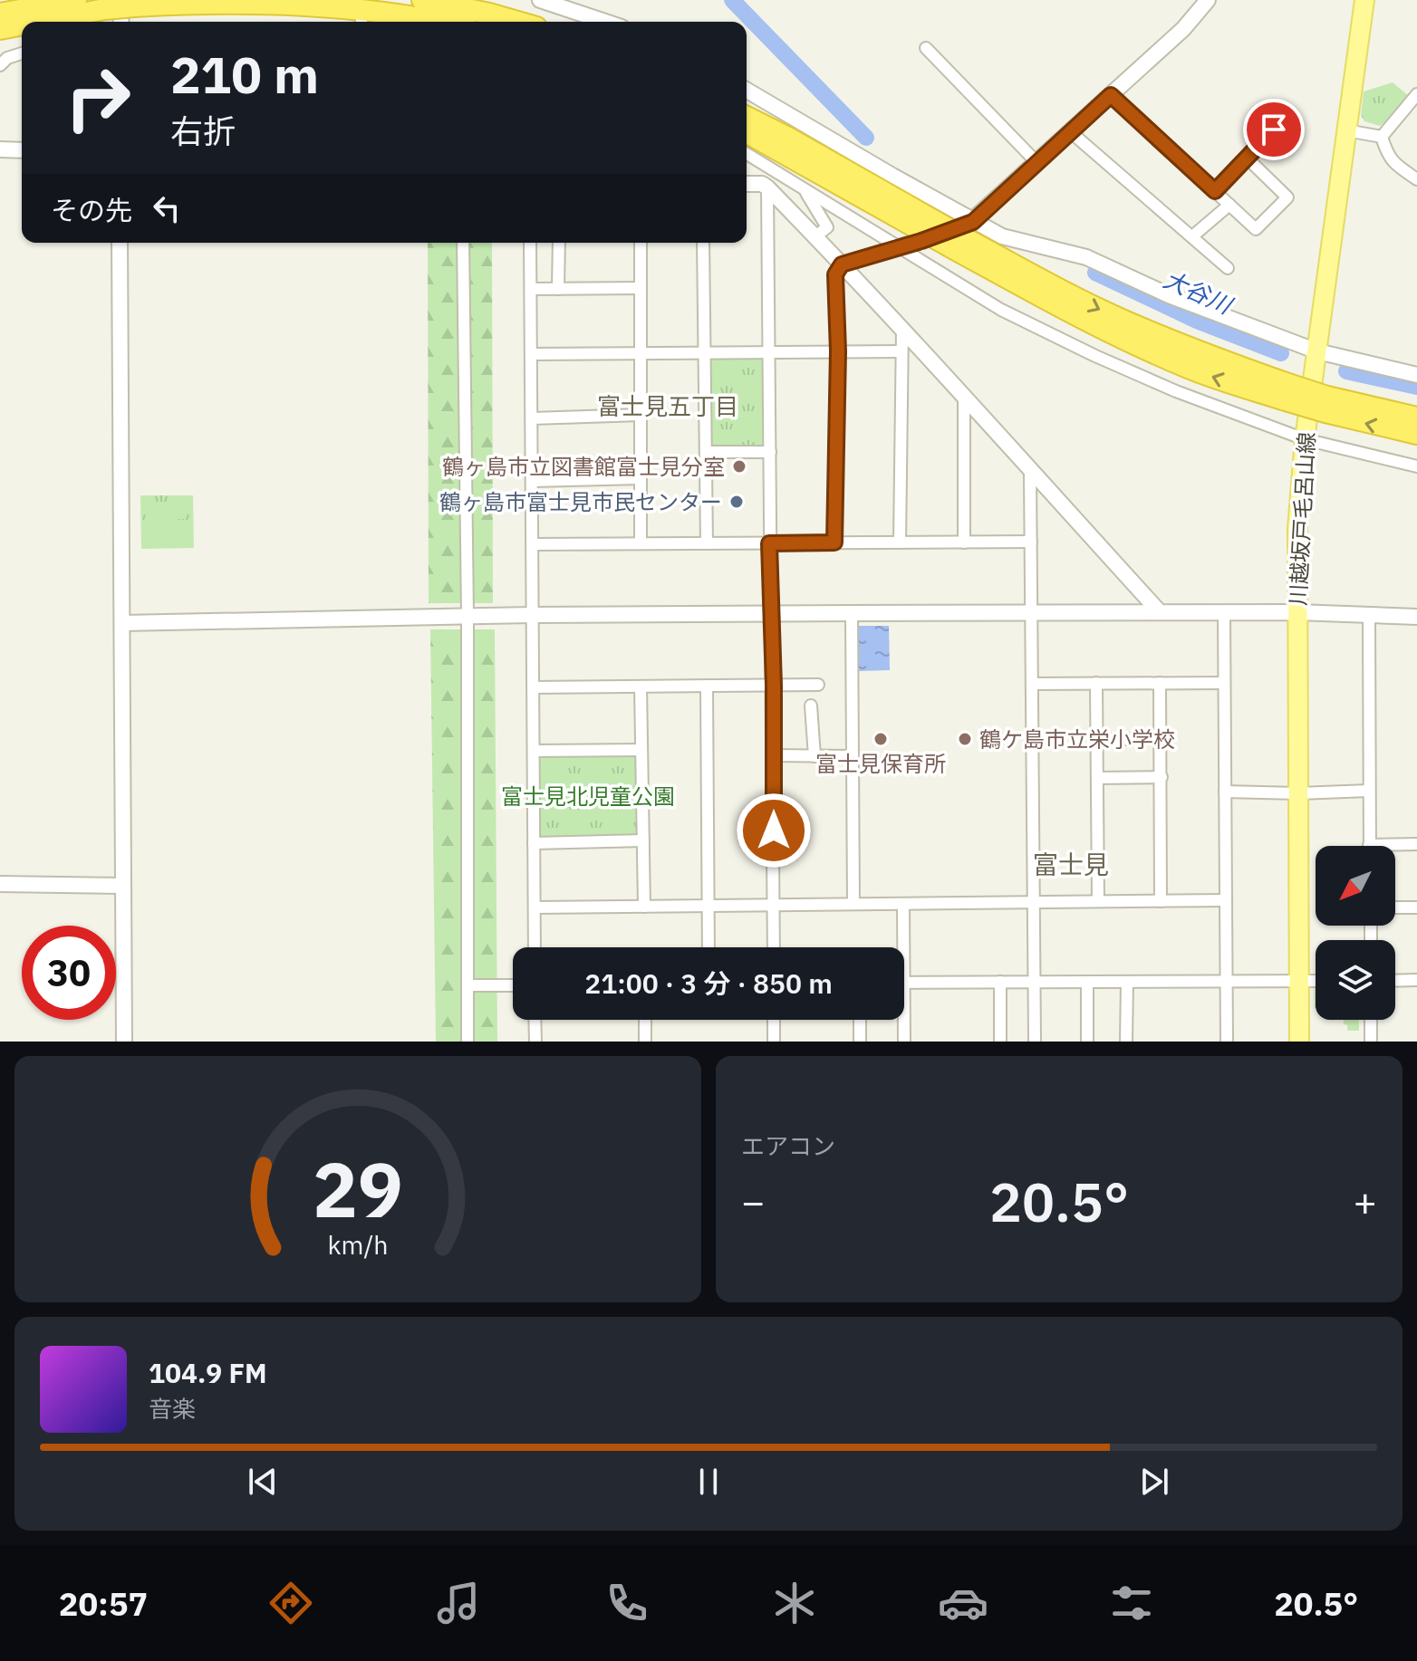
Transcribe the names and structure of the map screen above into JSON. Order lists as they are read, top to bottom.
{
  "streets": {
    "main road": ["川越坂戸毛呂山線"]
  },
  "districts": ["富士見五丁目", "富士見"],
  "water": ["大谷川"],
  "parks": ["富士見北児童公園"],
  "places": [
    "鶴ヶ島市立図書館富士見分室",
    "鶴ヶ島市富士見市民センター",
    "富士見保育所",
    "鶴ケ島市立栄小学校"
  ],
  "north": "bottom left",
  "page": {
    "turn": ["210 m", "右折"],
    "then": "その先",
    "limit": "30",
    "trip": "21:00 · 3 分 · 850 m",
    "tile": "エアコン",
    "heat": ["−", "20.5°", "+"],
    "song": ["104.9 FM", "音楽"],
    "tabs": ["20:57", "20.5°"],
    "gauge": ["29", "km/h"]
  }
}
